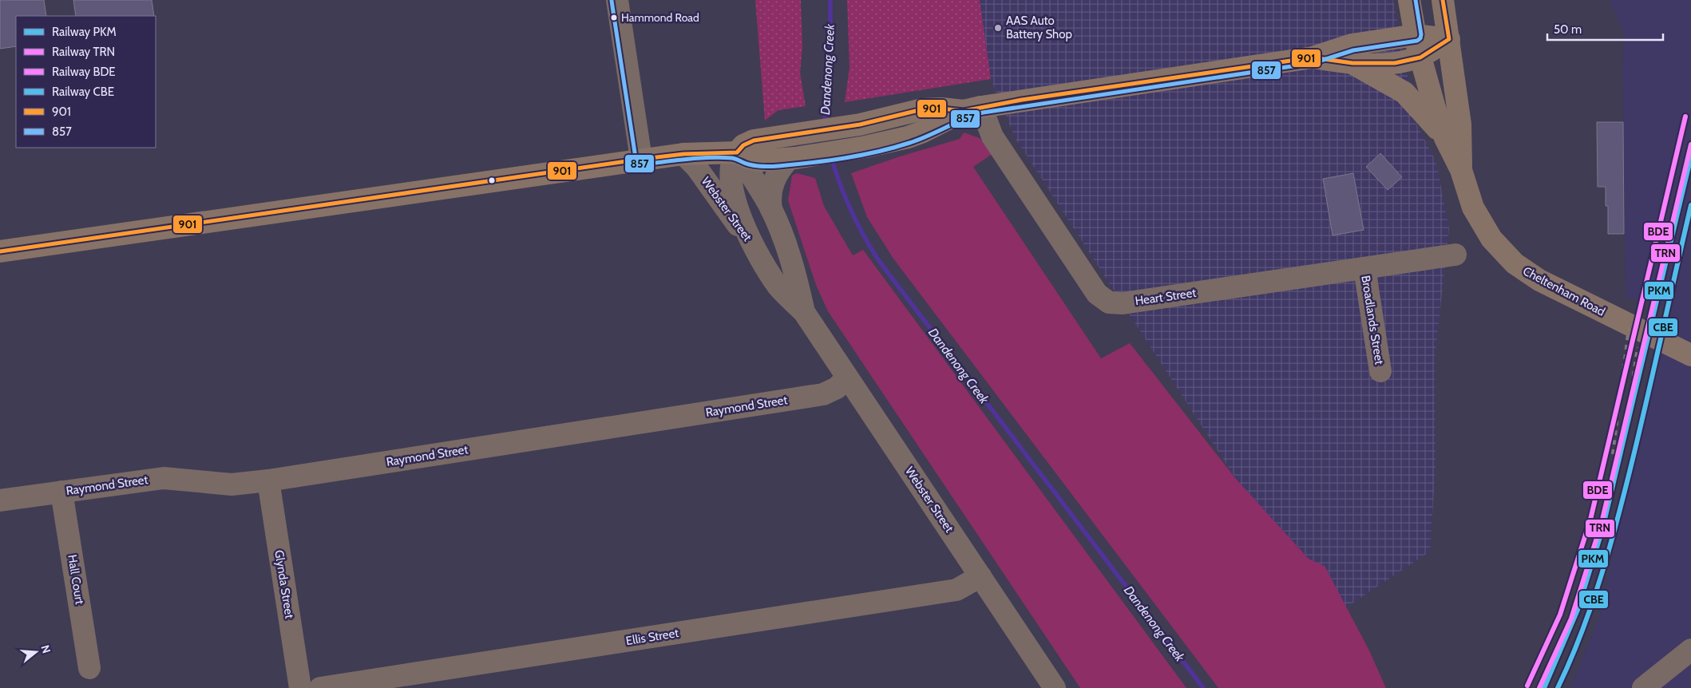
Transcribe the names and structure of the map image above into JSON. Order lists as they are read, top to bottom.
{
  "streets": {
    "main road": ["Cheltenham Road"],
    "street": [
      "Webster Street",
      "Heart Street",
      "Broadlands Street",
      "Raymond Street",
      "Hall Court",
      "Glynda Street",
      "Ellis Street"
    ]
  },
  "crossings": [
    ["Webster Street", "Raymond Street"],
    ["Webster Street", "Ellis Street"],
    ["Heart Street", "Broadlands Street"],
    ["Raymond Street", "Hall Court"],
    ["Raymond Street", "Glynda Street"]
  ],
  "water": ["Dandenong Creek"],
  "places": ["Hammond Road", "AAS Auto Battery Shop"],
  "lines": [
    "transit line 901",
    "transit line 857",
    "rail line BDE",
    "rail line TRN",
    "rail line PKM",
    "rail line CBE"
  ],
  "legend": [
    "Railway PKM",
    "Railway TRN",
    "Railway BDE",
    "Railway CBE",
    "901",
    "857"
  ],
  "scale_bar": "50 m",
  "north": "right"
}
